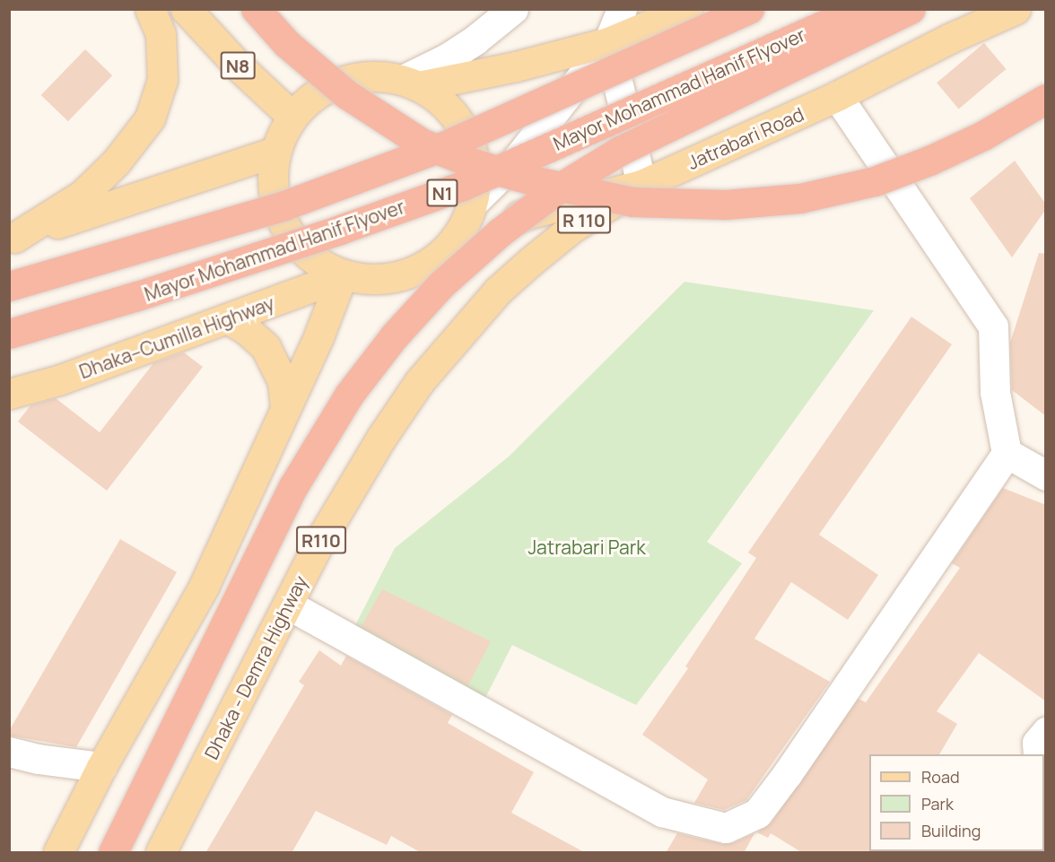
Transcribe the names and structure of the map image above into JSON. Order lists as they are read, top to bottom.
{
  "streets": {
    "highway": ["Mayor Mohammad Hanif Flyover", "N1"],
    "main road": [
      "N8",
      "Jatrabari Road",
      "R 110",
      "Dhaka–Cumilla Highway",
      "R110",
      "Dhaka - Demra Highway"
    ]
  },
  "crossings": [
    ["Jatrabari Road", "Dhaka - Demra Highway"]
  ],
  "parks": ["Jatrabari Park"],
  "legend": ["Road", "Park", "Building"]
}
